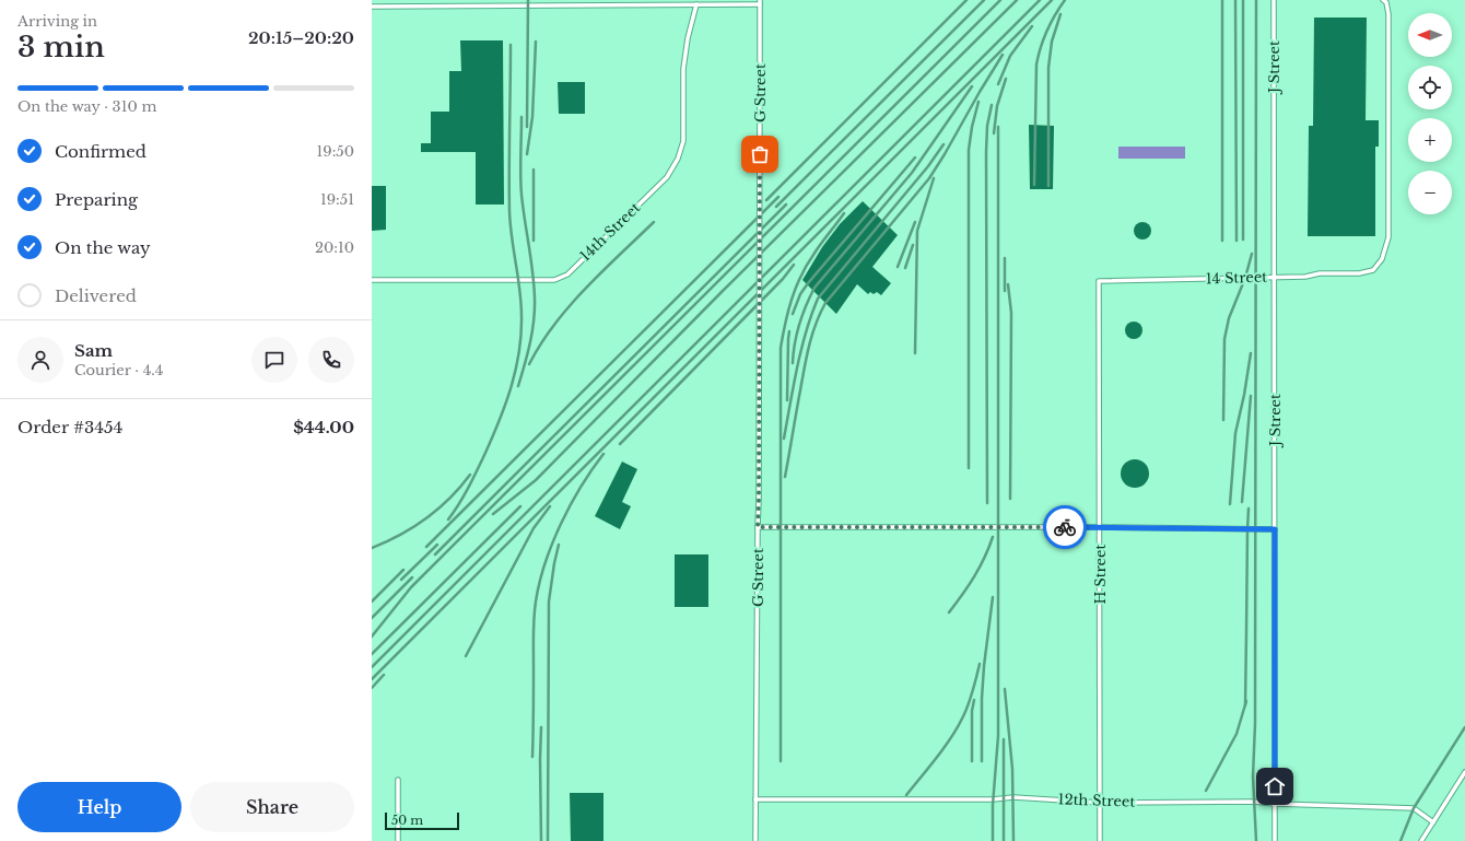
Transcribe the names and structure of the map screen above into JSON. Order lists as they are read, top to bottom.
{
  "streets": {
    "lane": [
      "J Street",
      "G Street",
      "14th Street",
      "14 Street",
      "H Street",
      "12th Street"
    ]
  },
  "crossings": [
    ["J Street", "14 Street"],
    ["J Street", "12th Street"],
    ["G Street", "12th Street"],
    ["14 Street", "H Street"],
    ["H Street", "12th Street"]
  ],
  "scale_bar": "50 m",
  "north": "left",
  "page": {
    "heading": ["3 min", "Arriving in", "20:15–20:20"],
    "panel": [
      "Sam",
      "Courier · 4.4",
      "Order #3454",
      "$44.00"
    ],
    "map_buttons": ["+", "−"],
    "bar": "On the way · 310 m",
    "list": [
      ["Confirmed", "19:50"],
      ["Preparing", "19:51"],
      ["On the way", "20:10"],
      "Delivered"
    ],
    "buttons": ["Help", "Share"],
    "scale": "50 m"
  }
}
